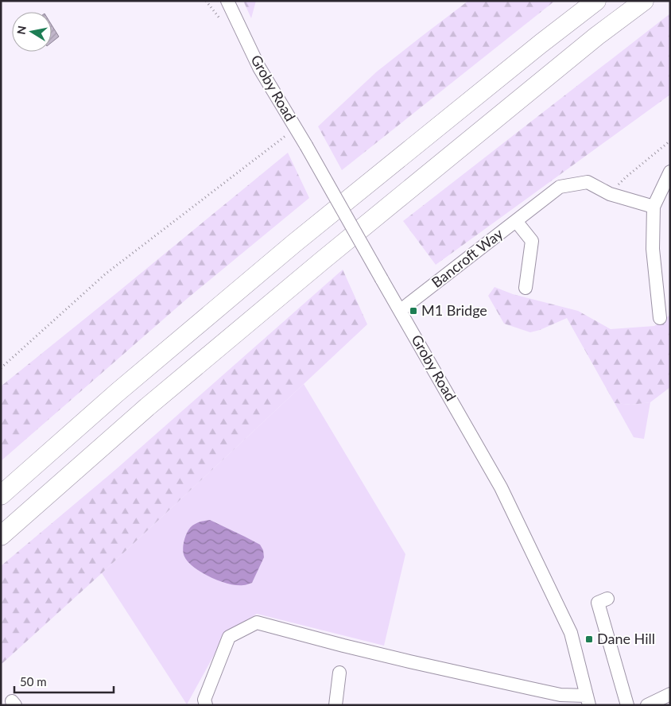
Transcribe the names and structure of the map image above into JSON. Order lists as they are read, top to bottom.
{
  "streets": {
    "street": ["Groby Road", "Bancroft Way"]
  },
  "crossings": [
    ["Groby Road", "Bancroft Way"]
  ],
  "places": {
    "transit": ["M1 Bridge", "Dane Hill"]
  },
  "scale_bar": "50 m",
  "north": "left"
}
